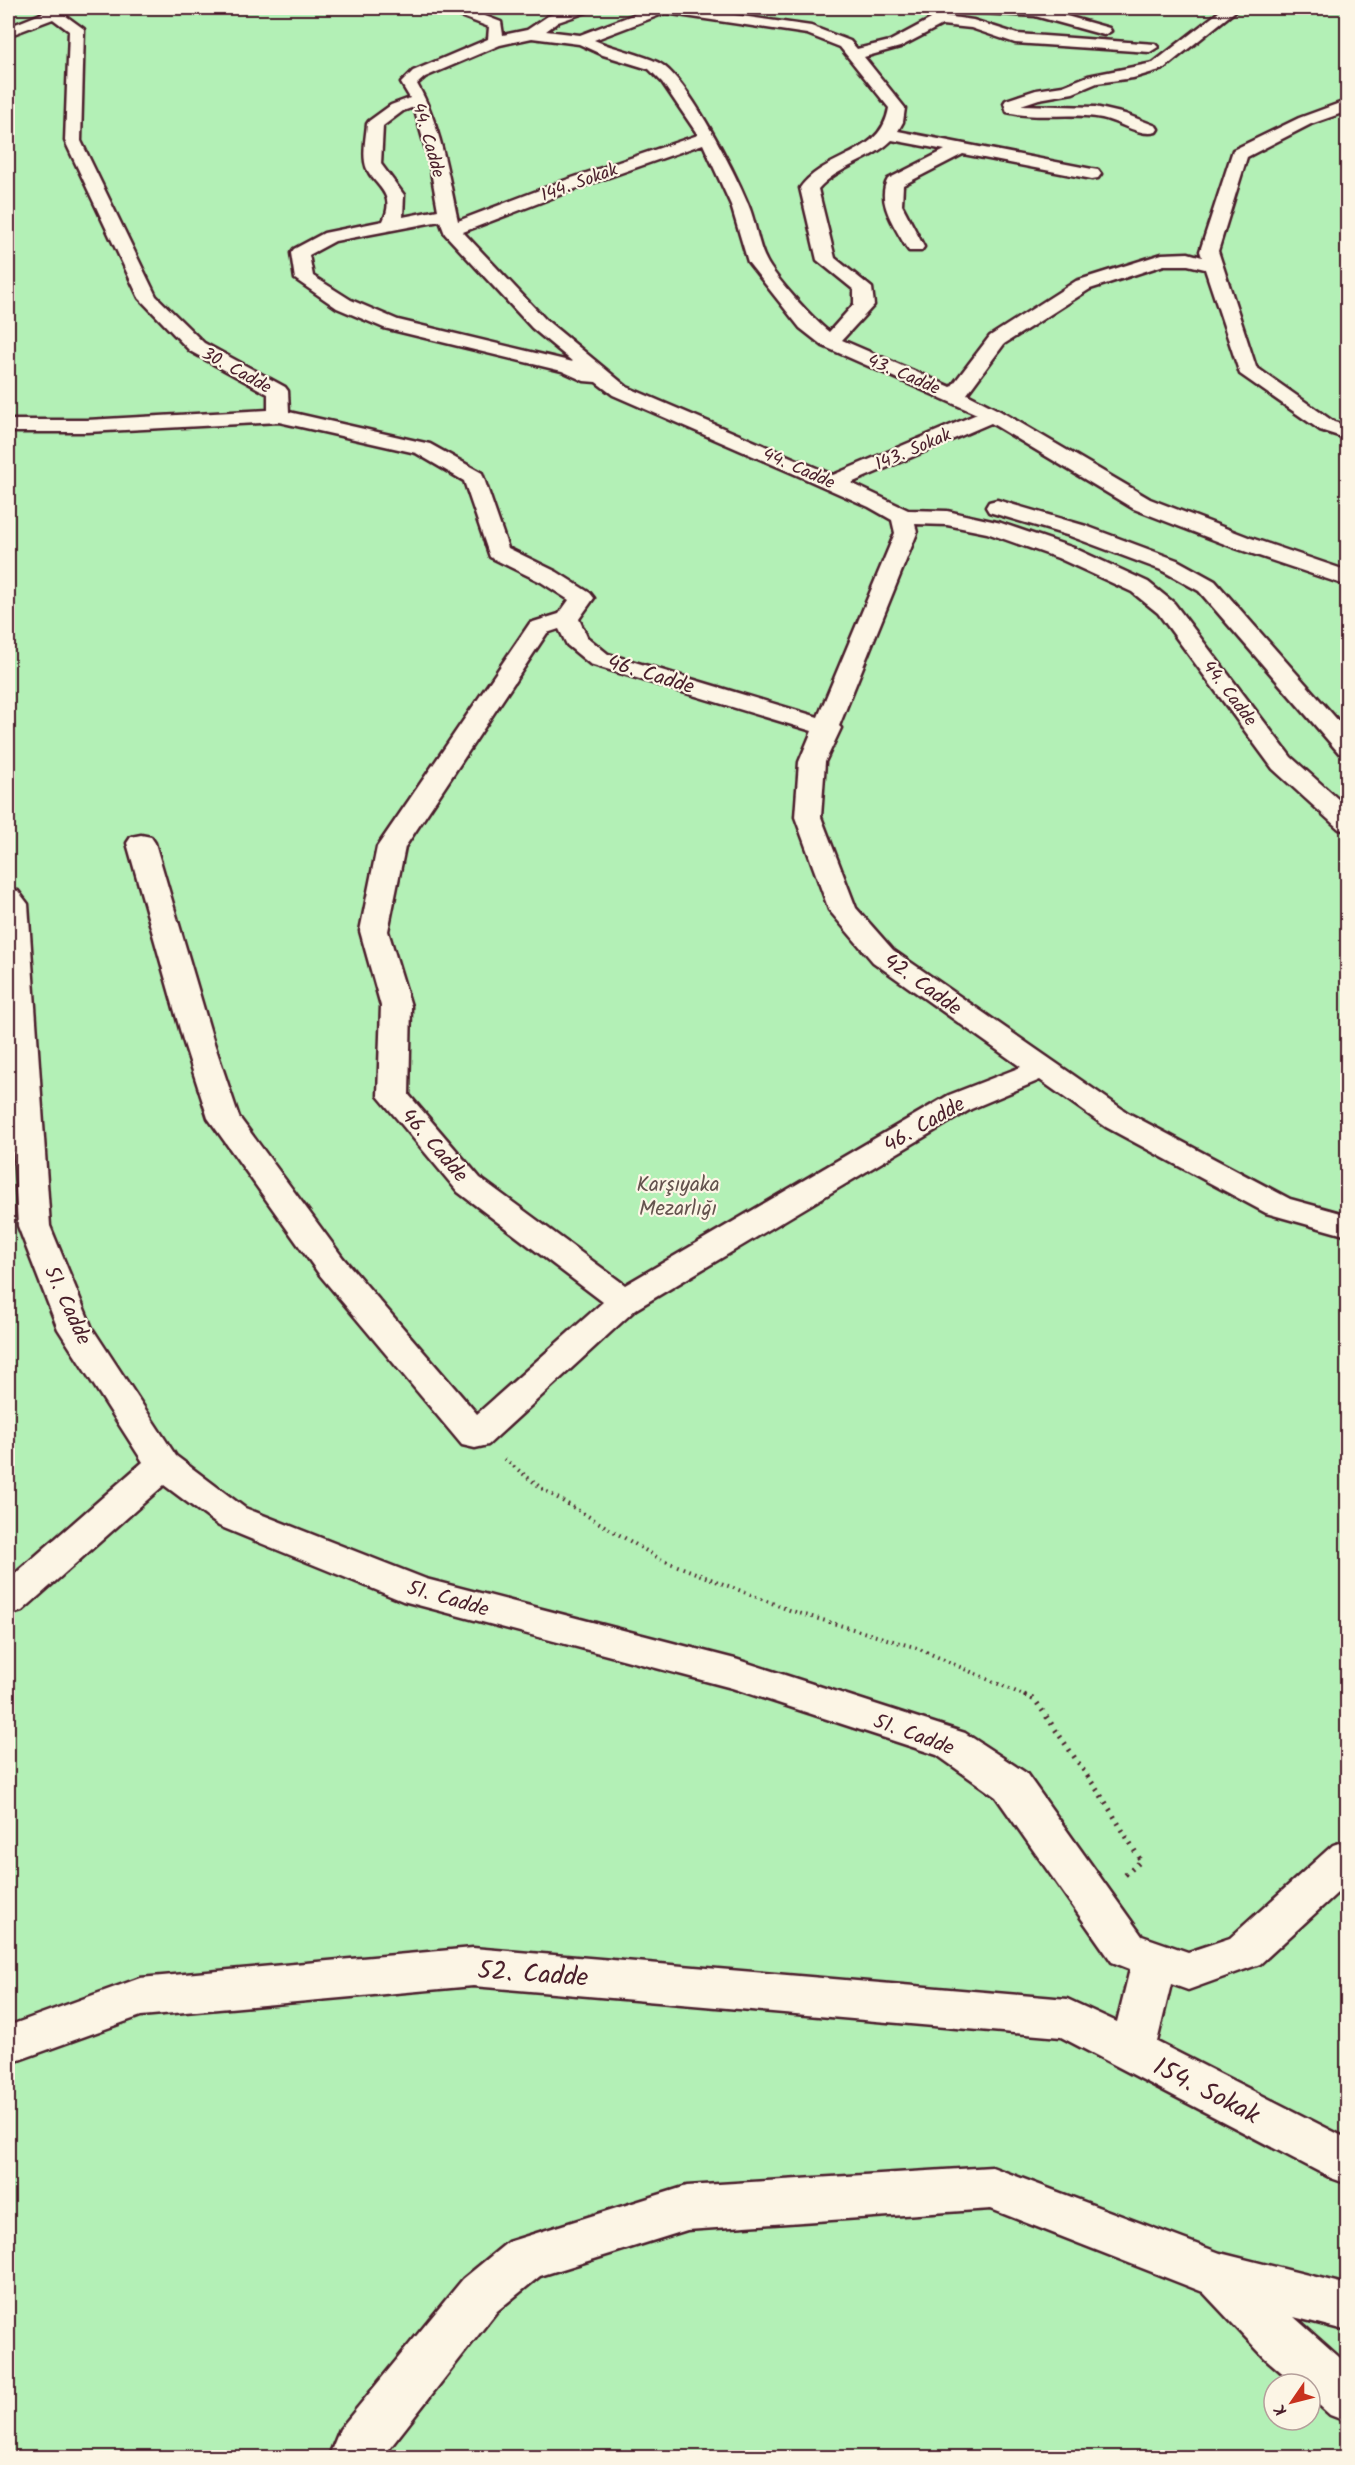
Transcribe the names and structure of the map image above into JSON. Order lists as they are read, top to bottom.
{
  "streets": {
    "lane": [
      "44. Cadde",
      "144. Sokak",
      "30. Cadde",
      "43. Cadde",
      "143. Sokak",
      "46. Cadde",
      "42. Cadde",
      "51. Cadde",
      "52. Cadde",
      "154. Sokak"
    ]
  },
  "crossings": [
    ["44. Cadde", "144. Sokak"],
    ["44. Cadde", "43. Cadde"],
    ["44. Cadde", "143. Sokak"],
    ["44. Cadde", "42. Cadde"],
    ["144. Sokak", "43. Cadde"],
    ["30. Cadde", "46. Cadde"],
    ["43. Cadde", "143. Sokak"],
    ["46. Cadde", "42. Cadde"],
    ["52. Cadde", "154. Sokak"]
  ],
  "parks": ["Karşıyaka Mezarlığı"],
  "north": "bottom left"
}
